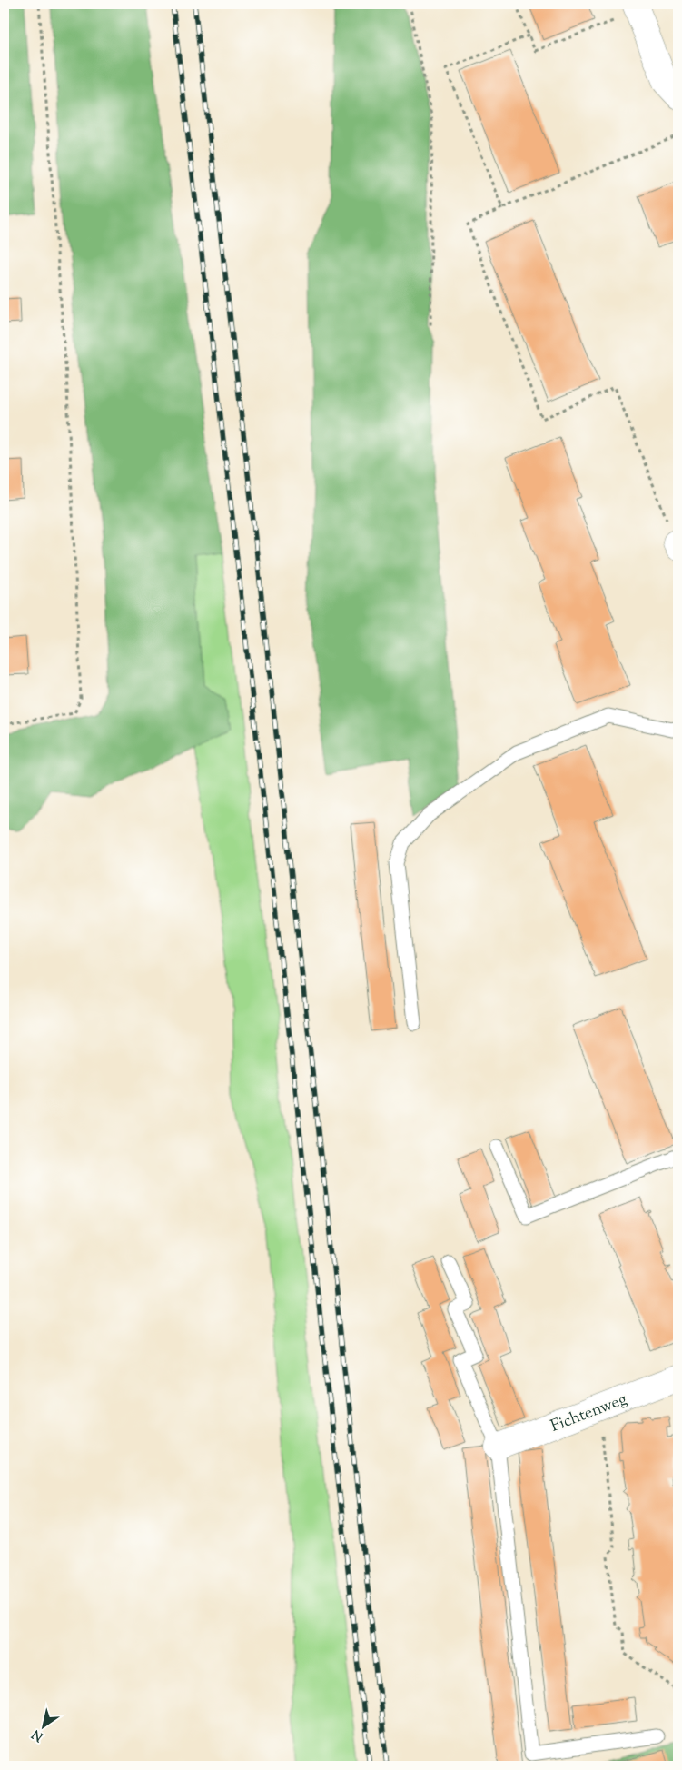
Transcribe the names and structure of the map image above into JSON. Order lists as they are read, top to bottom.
{
  "streets": {
    "street": ["Fichtenweg"]
  },
  "north": "bottom left"
}
